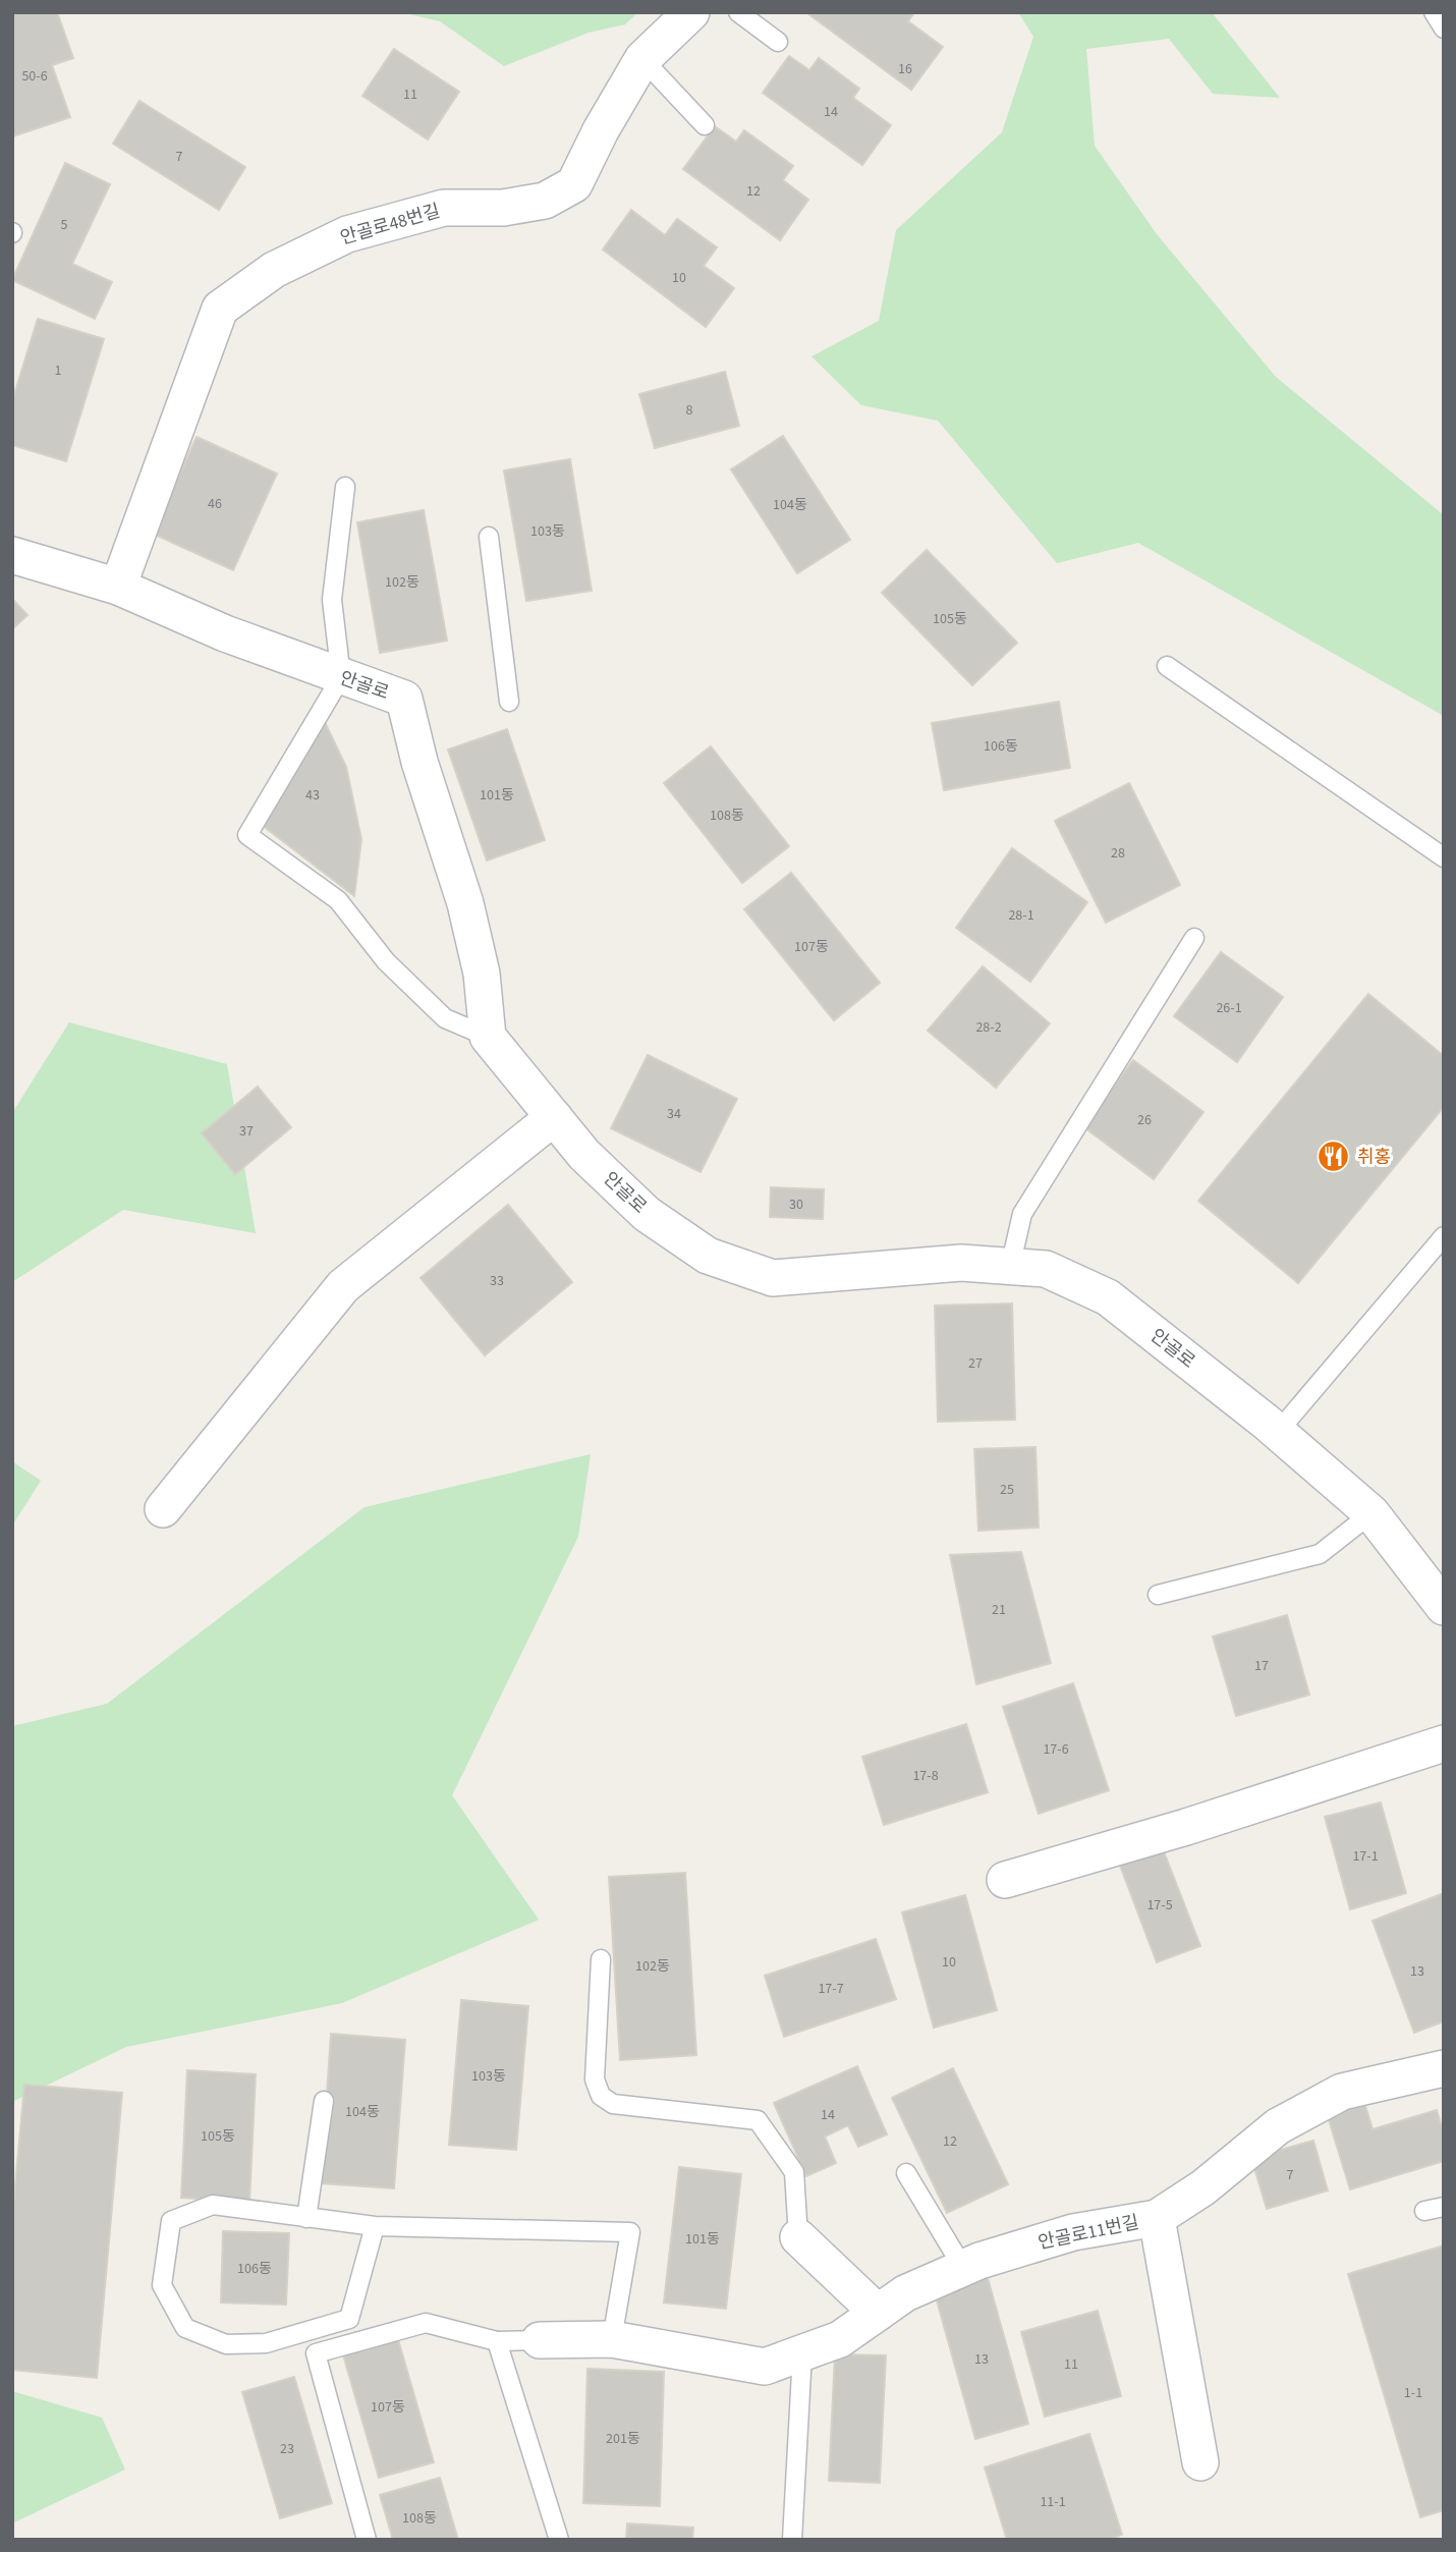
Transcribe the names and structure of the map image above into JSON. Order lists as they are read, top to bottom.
{
  "streets": {
    "street": ["안골로48번길", "안골로", "안골로11번길"]
  },
  "crossings": [
    ["안골로48번길", "안골로"]
  ],
  "places": {
    "restaurant": ["취홍"]
  },
  "house_numbers": [
    "16",
    "50-6",
    "11",
    "14",
    "7",
    "12",
    "5",
    "10",
    "1",
    "8",
    "46",
    "104동",
    "103동",
    "102동",
    "105동",
    "106동",
    "43",
    "101동",
    "108동",
    "28",
    "28-1",
    "107동",
    "26-1",
    "28-2",
    "34",
    "26",
    "37",
    "30",
    "33",
    "27",
    "25",
    "21",
    "17",
    "17-6",
    "17-8",
    "17-1",
    "17-5",
    "10",
    "102동",
    "13",
    "17-7",
    "103동",
    "104동",
    "14",
    "105동",
    "12",
    "7",
    "101동",
    "106동",
    "13",
    "11",
    "1-1",
    "107동",
    "201동",
    "23",
    "11-1",
    "108동"
  ]
}
